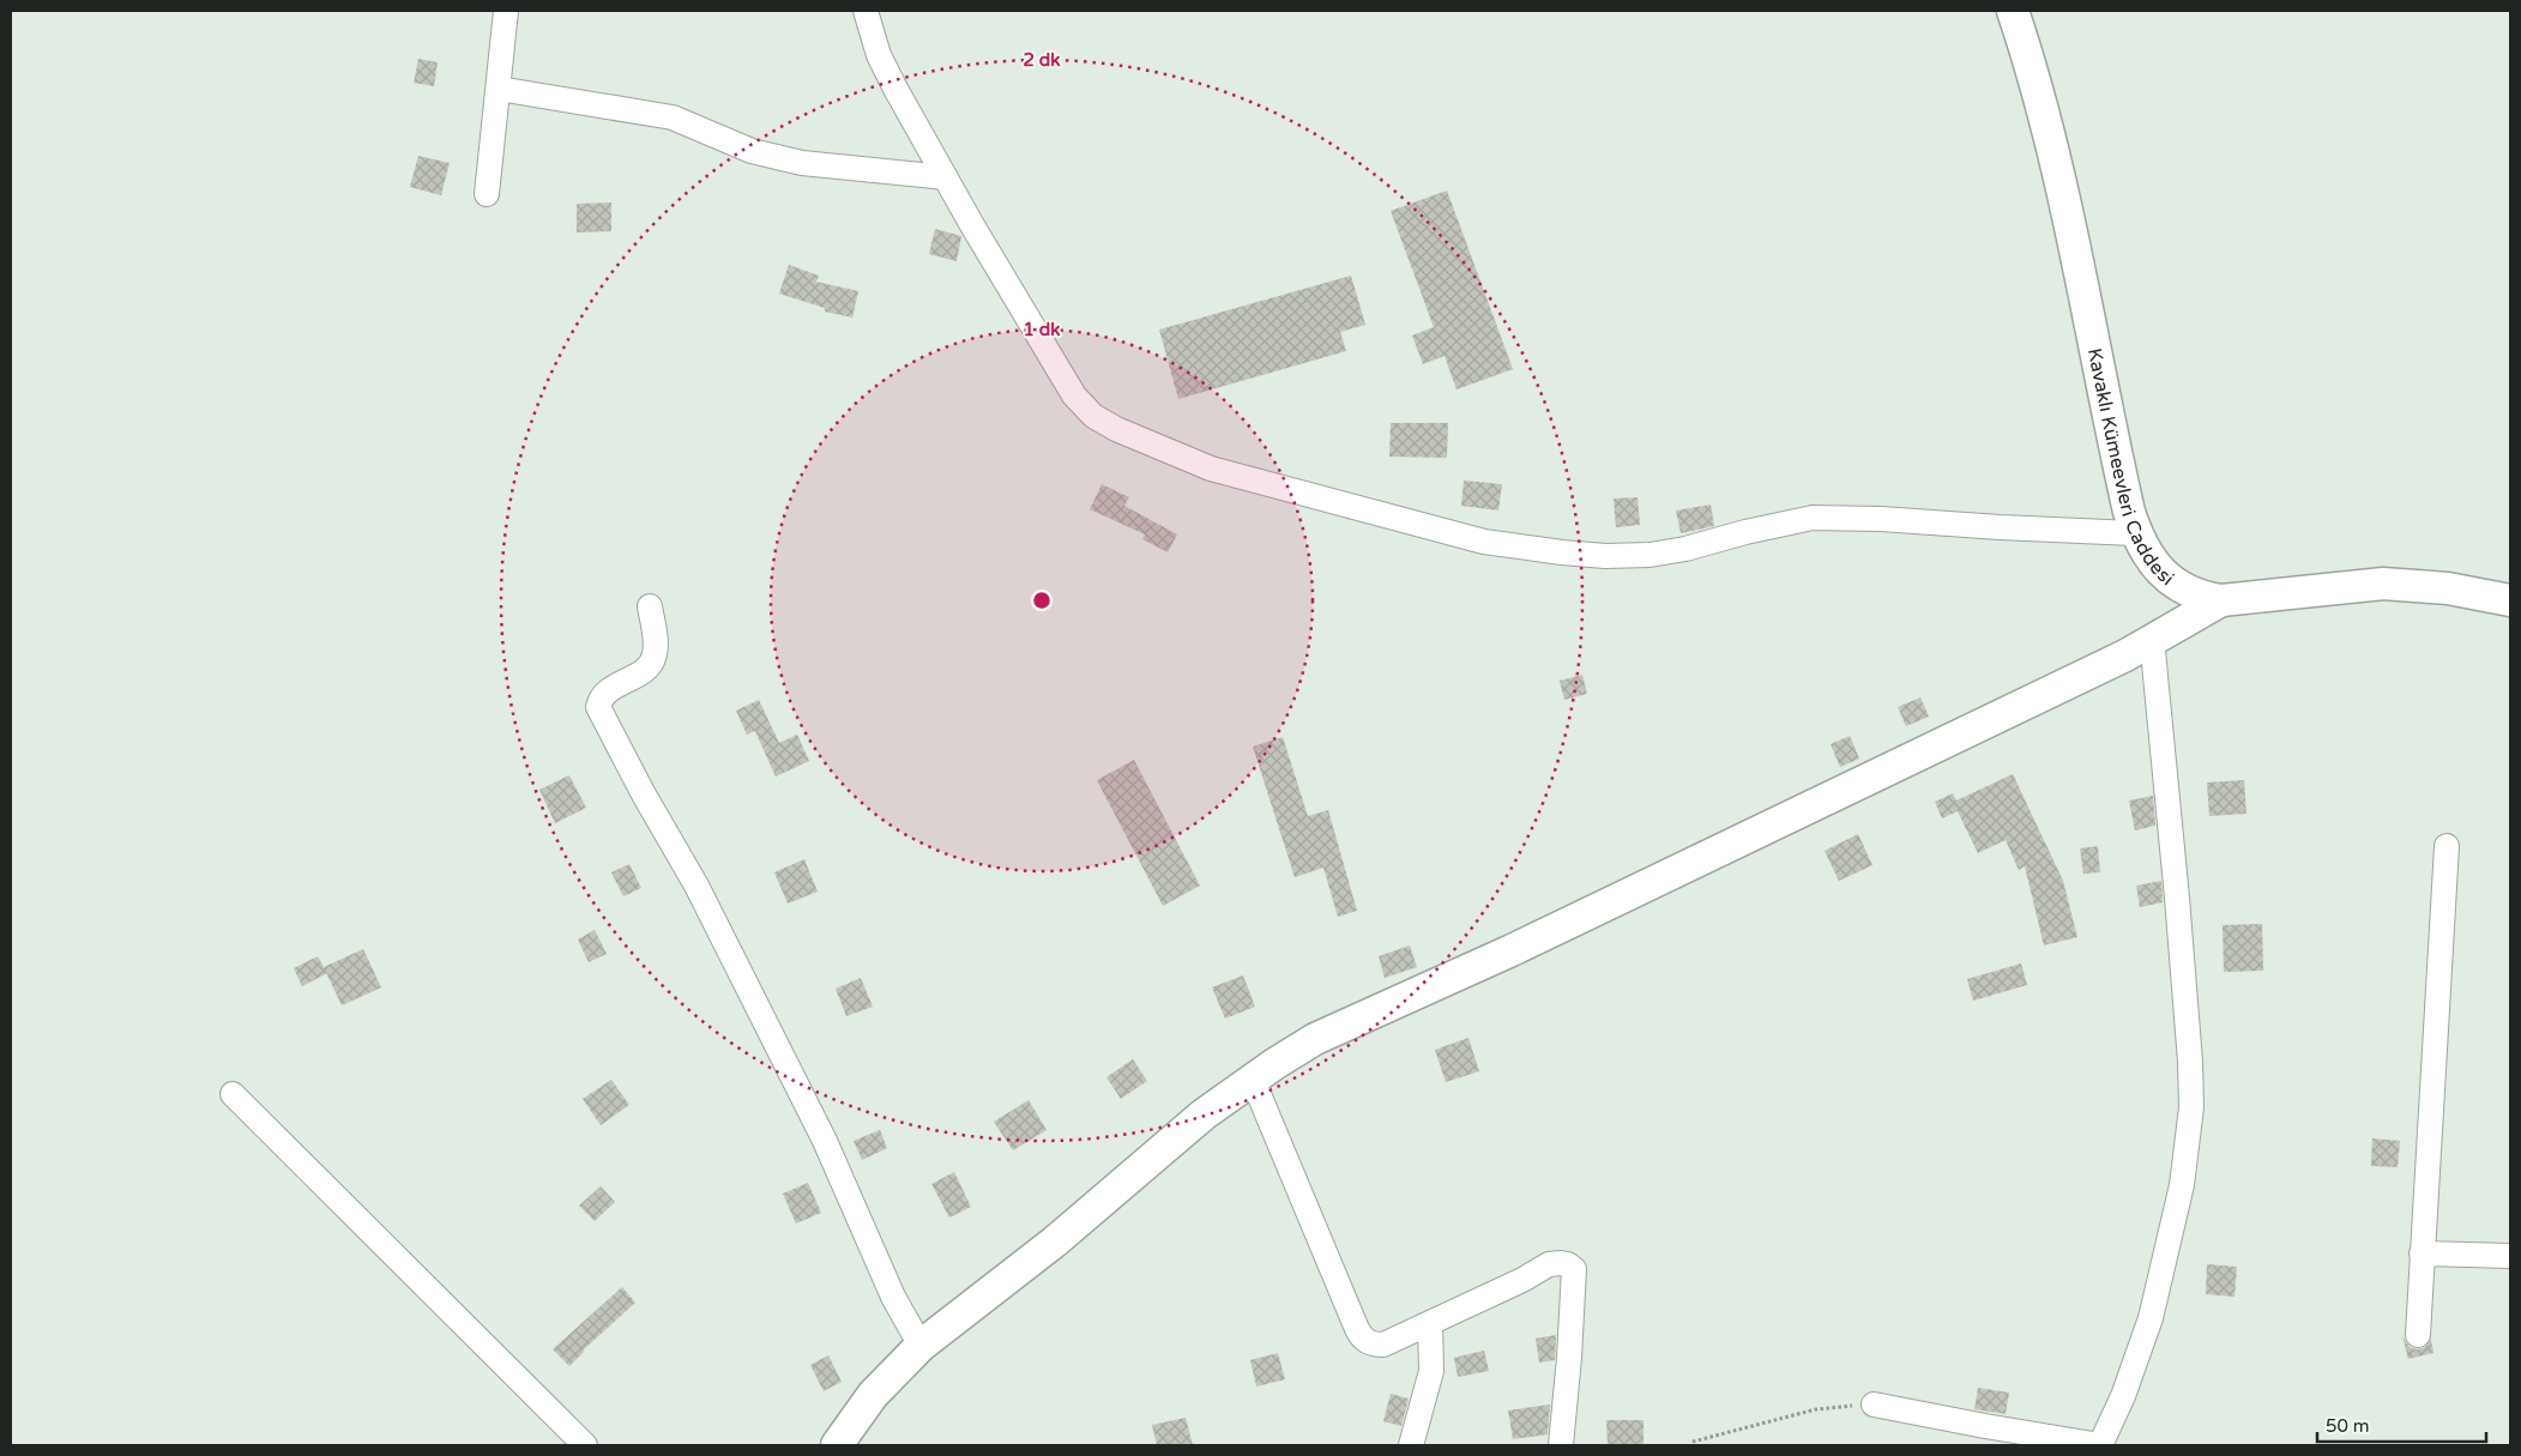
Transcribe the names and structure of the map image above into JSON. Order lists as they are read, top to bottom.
{
  "streets": {
    "street": ["Kavaklı Kümeevleri Caddesi"]
  },
  "scale_bar": "50 m",
  "rings": ["2 dk", "1 dk"]
}
